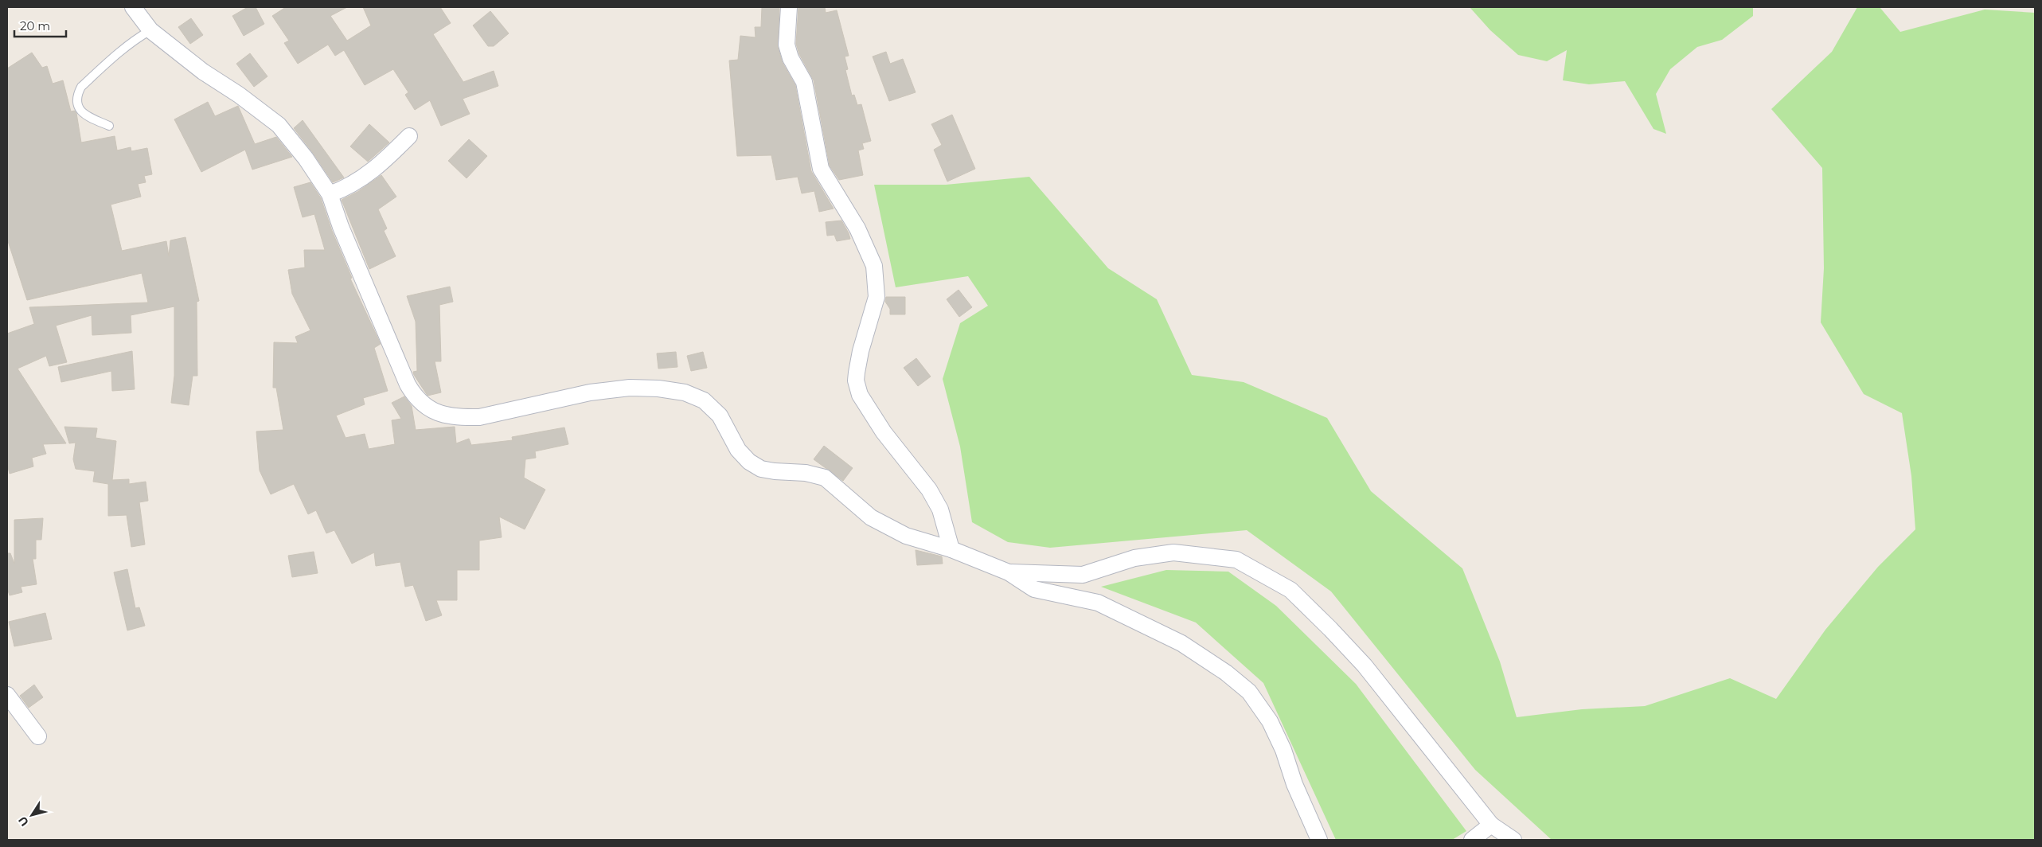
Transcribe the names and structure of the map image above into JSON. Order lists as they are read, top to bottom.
{
  "scale_bar": "20 m",
  "north": "bottom left"
}
